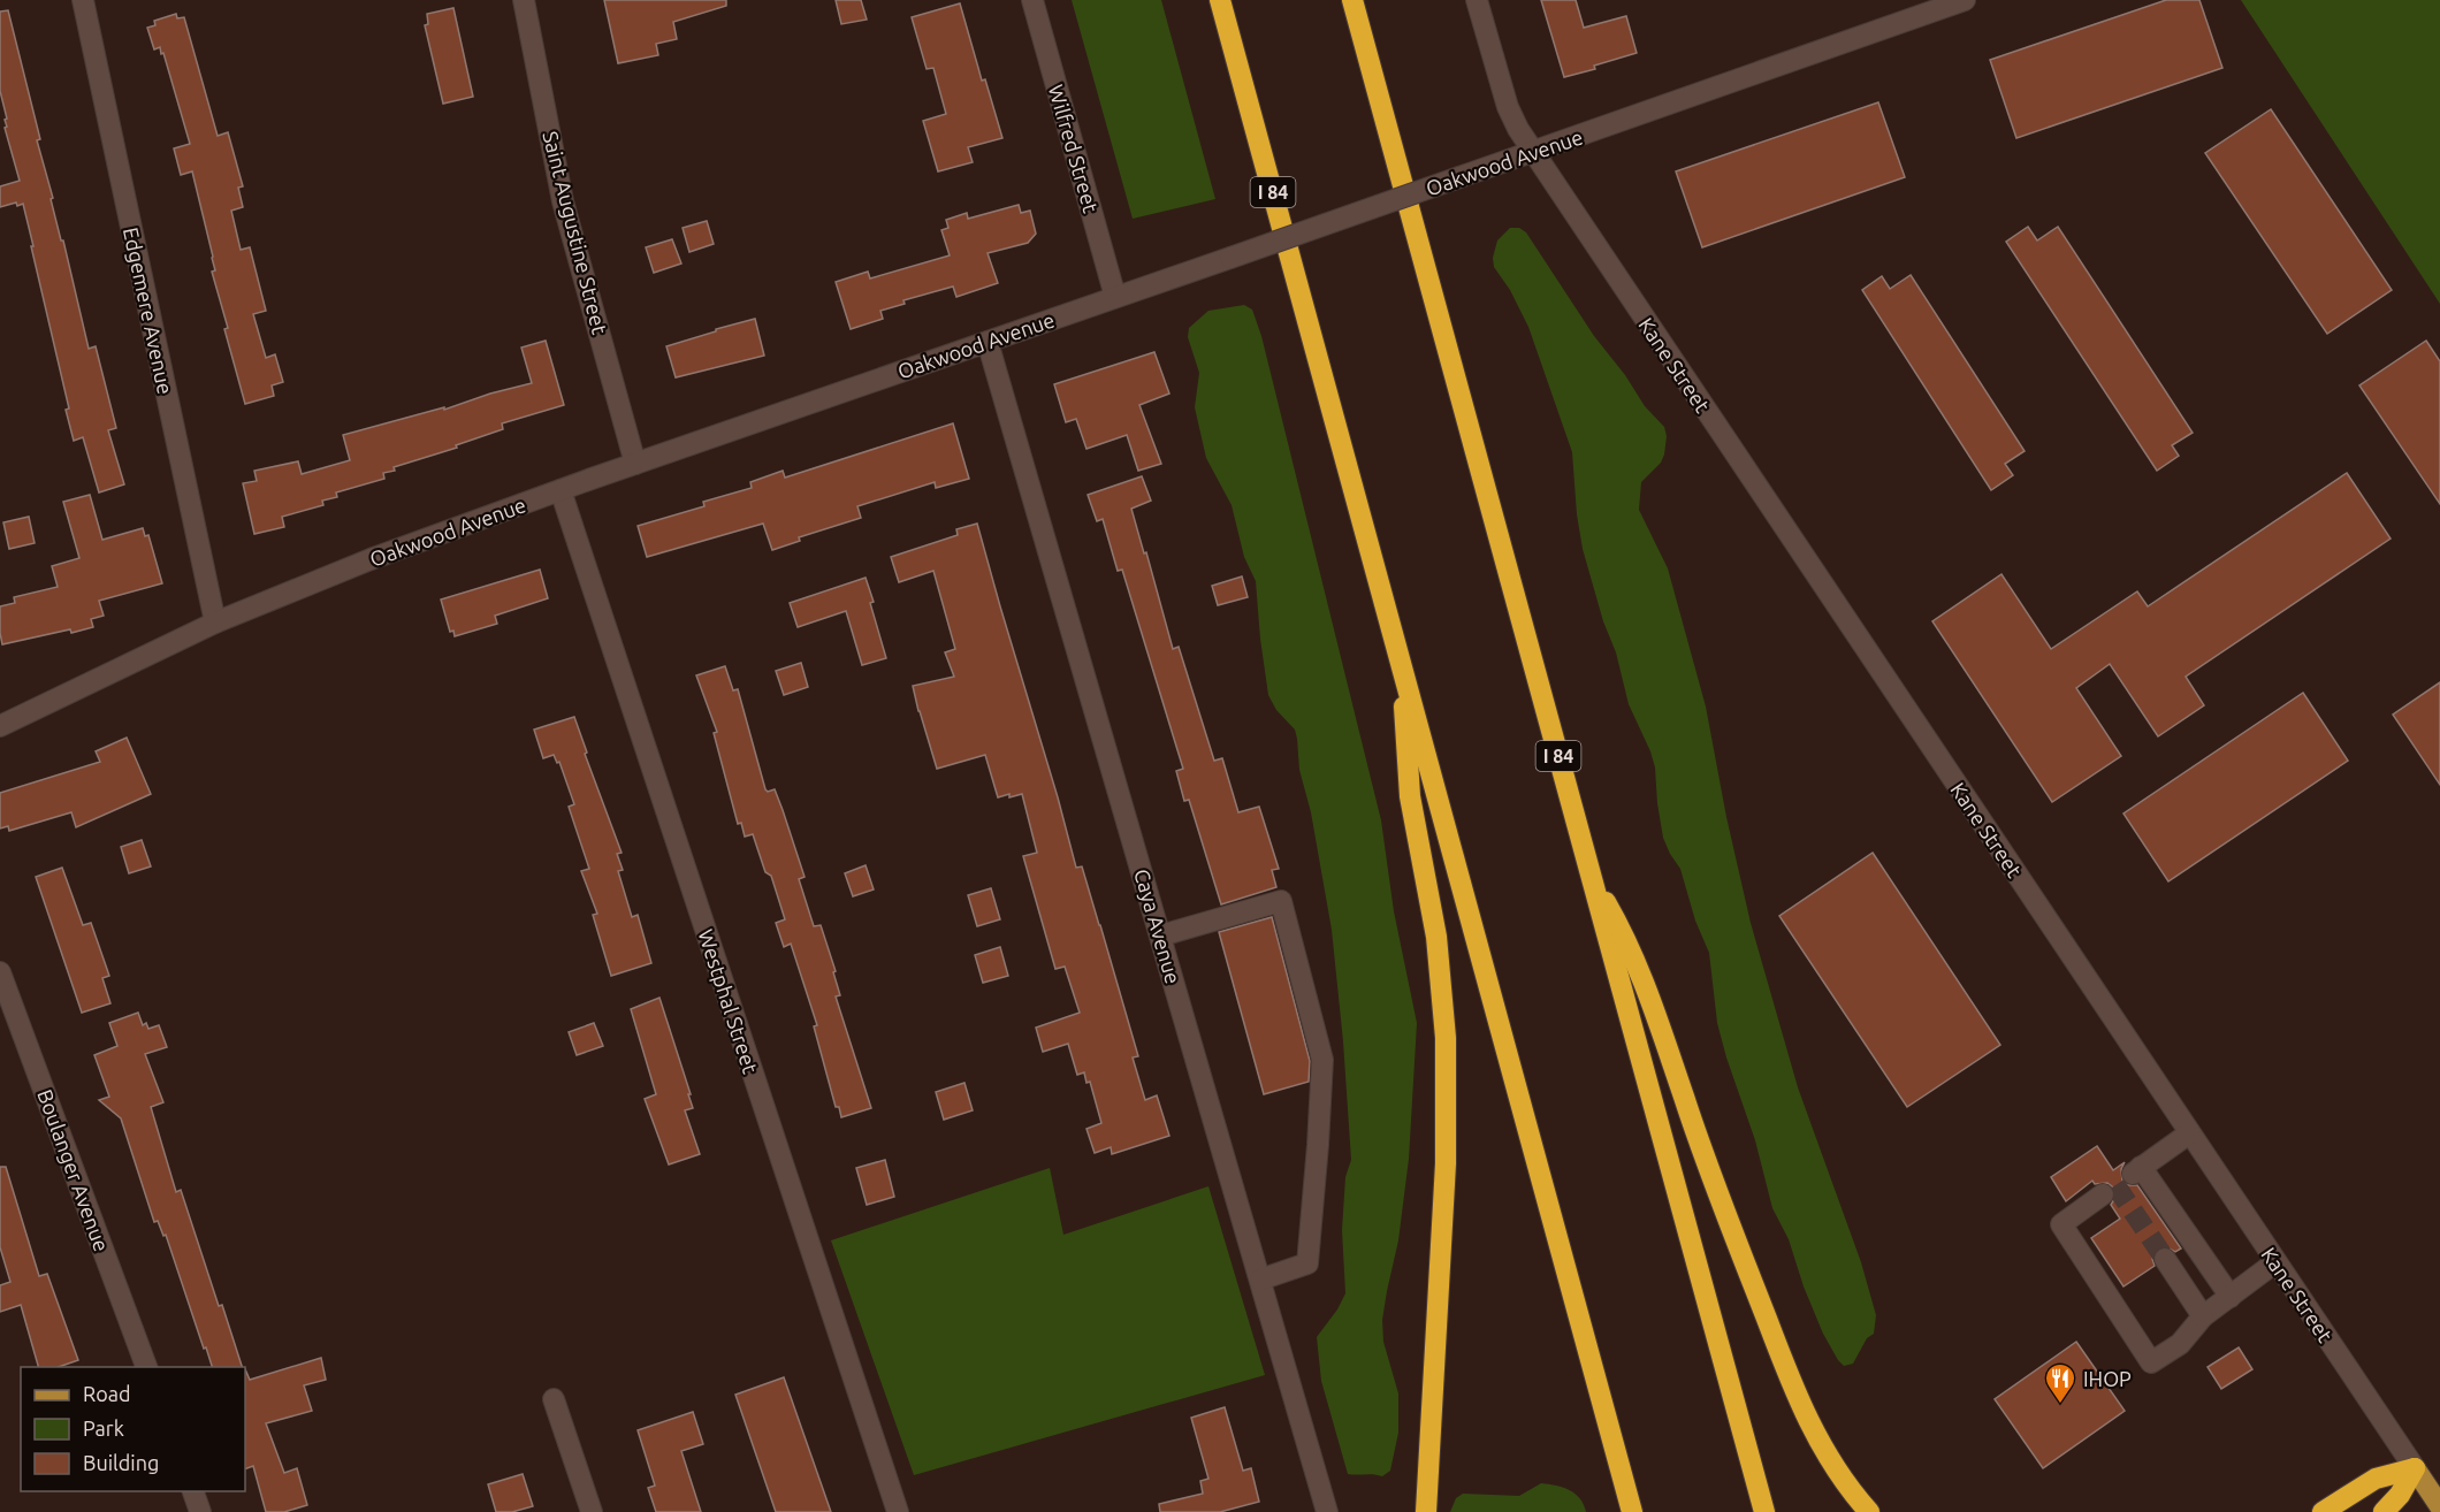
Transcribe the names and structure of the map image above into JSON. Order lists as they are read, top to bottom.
{
  "streets": {
    "highway": ["I 84"],
    "main road": ["Kane Street"],
    "street": [
      "Wilfred Street",
      "Oakwood Avenue",
      "Saint Augustine Street",
      "Edgemere Avenue",
      "Caya Avenue",
      "Westphal Street",
      "Boulanger Avenue"
    ]
  },
  "crossings": [
    ["Wilfred Street", "Oakwood Avenue"],
    ["Oakwood Avenue", "Saint Augustine Street"],
    ["Oakwood Avenue", "Edgemere Avenue"],
    ["Oakwood Avenue", "Kane Street"],
    ["Oakwood Avenue", "Caya Avenue"],
    ["Oakwood Avenue", "Westphal Street"]
  ],
  "places": {
    "restaurant": ["IHOP"]
  },
  "legend": ["Road", "Park", "Building"]
}
